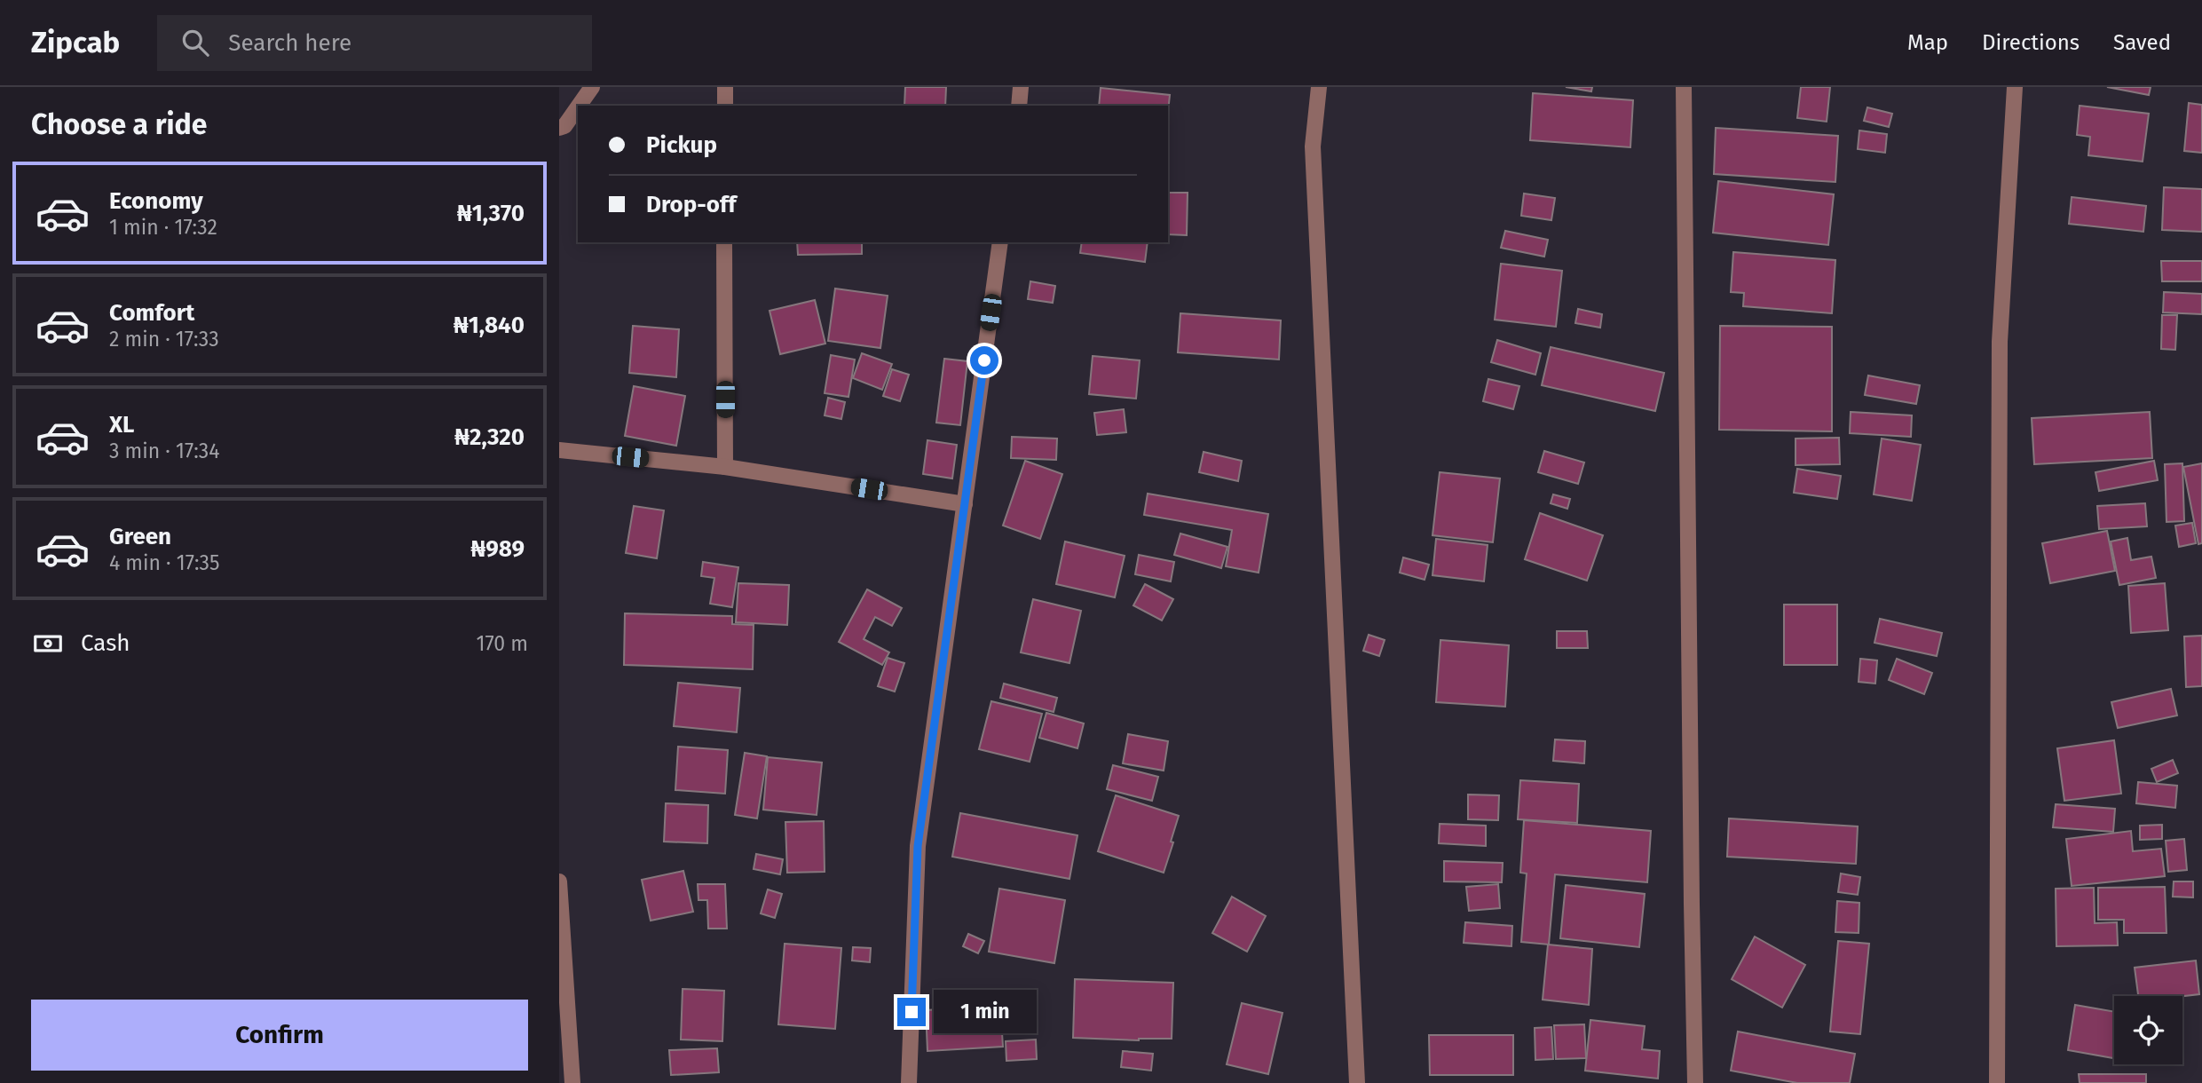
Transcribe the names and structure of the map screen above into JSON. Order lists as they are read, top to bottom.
{
  "page": {
    "header": "Zipcab",
    "search": "Search here",
    "nav": ["Map", "Directions", "Saved"],
    "heading": "Choose a ride",
    "banner": ["Pickup", "Drop-off"],
    "list": [
      {
        "name": "Economy",
        "note": "1 min · 17:32",
        "value": "₦1,370"
      },
      {
        "name": "Comfort",
        "note": "2 min · 17:33",
        "value": "₦1,840"
      },
      {
        "name": "XL",
        "note": "3 min · 17:34",
        "value": "₦2,320"
      },
      {
        "name": "Green",
        "note": "4 min · 17:35",
        "value": "₦989"
      }
    ],
    "pay": ["Cash", "170 m"],
    "buttons": "Confirm",
    "bubble": "1 min"
  }
}
